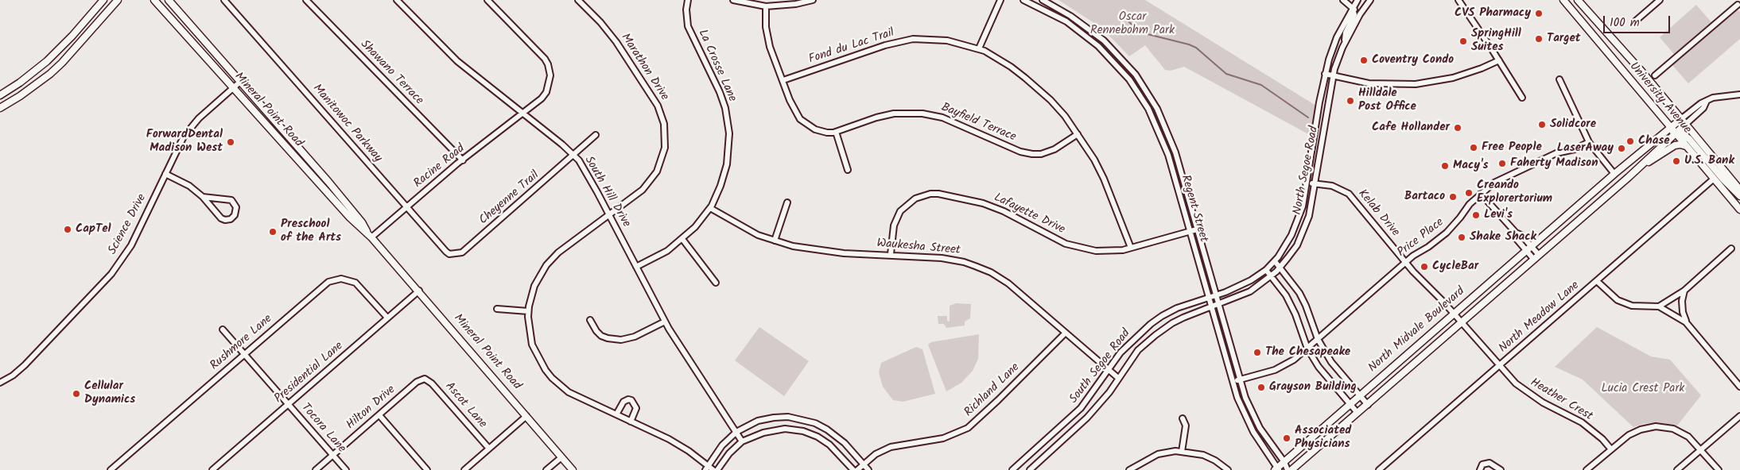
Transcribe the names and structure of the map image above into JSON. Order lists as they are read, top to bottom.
{
  "streets": {
    "main road": ["University Avenue", "Mineral Point Road", "North Midvale Boulevard"],
    "street": [
      "Fond du Lac Trail",
      "La Crosse Lane",
      "Marathon Drive",
      "Shawano Terrace",
      "Bayfield Terrace",
      "Manitowoc Parkway",
      "Racine Road",
      "North Segoe Road",
      "South Hill Drive",
      "Cheyenne Trail",
      "Regent Street",
      "Kelab Drive",
      "Lafayette Drive",
      "Science Drive",
      "Price Place",
      "Waukesha Street",
      "North Meadow Lane",
      "Rushmore Lane",
      "South Segoe Road",
      "Presidential Lane",
      "Richland Lane",
      "Heather Crest",
      "Ascot Lane",
      "Hilton Drive",
      "Tocora Lane"
    ]
  },
  "crossings": [
    ["Fond du Lac Trail", "Bayfield Terrace"],
    ["Fond du Lac Trail", "Lafayette Drive"],
    ["La Crosse Lane", "South Hill Drive"],
    ["La Crosse Lane", "Waukesha Street"],
    ["Marathon Drive", "South Hill Drive"],
    ["Shawano Terrace", "Racine Road"],
    ["University Avenue", "North Meadow Lane"],
    ["University Avenue", "North Midvale Boulevard"],
    ["Mineral Point Road", "Racine Road"],
    ["Mineral Point Road", "Science Drive"],
    ["Mineral Point Road", "Presidential Lane"],
    ["Manitowoc Parkway", "Racine Road"],
    ["Manitowoc Parkway", "Cheyenne Trail"],
    ["Racine Road", "South Hill Drive"],
    ["North Segoe Road", "Regent Street"],
    ["North Segoe Road", "Kelab Drive"],
    ["North Segoe Road", "South Segoe Road"],
    ["South Hill Drive", "Cheyenne Trail"],
    ["Regent Street", "Lafayette Drive"],
    ["Regent Street", "Price Place"],
    ["Regent Street", "North Midvale Boulevard"],
    ["Regent Street", "South Segoe Road"],
    ["Kelab Drive", "Price Place"],
    ["Kelab Drive", "Heather Crest"],
    ["Lafayette Drive", "Waukesha Street"],
    ["Price Place", "Heather Crest"],
    ["Waukesha Street", "South Segoe Road"],
    ["Waukesha Street", "Richland Lane"],
    ["North Meadow Lane", "Heather Crest"],
    ["North Midvale Boulevard", "Heather Crest"],
    ["Rushmore Lane", "Presidential Lane"],
    ["Rushmore Lane", "Tocora Lane"],
    ["Presidential Lane", "Tocora Lane"],
    ["Ascot Lane", "Hilton Drive"],
    ["Hilton Drive", "Tocora Lane"]
  ],
  "parks": ["Oscar Rennebohm Park", "Lucia Crest Park"],
  "places": [
    "CVS Pharmacy",
    "Target",
    "SpringHill Suites",
    "Coventry Condo",
    "Hilldale Post Office",
    "Solidcore",
    "Cafe Hollander",
    "Chase",
    "ForwardDental Madison West",
    "Free People",
    "LaserAway",
    "U.S. Bank",
    "Faherty Madison",
    "Macy's",
    "Creando Explorertorium",
    "Bartaco",
    "Levi's",
    "CapTel",
    "Preschool of the Arts",
    "Shake Shack",
    "CycleBar",
    "The Chesapeake",
    "Grayson Building",
    "Cellular Dynamics",
    "Associated Physicians"
  ],
  "scale_bar": "100 m"
}
